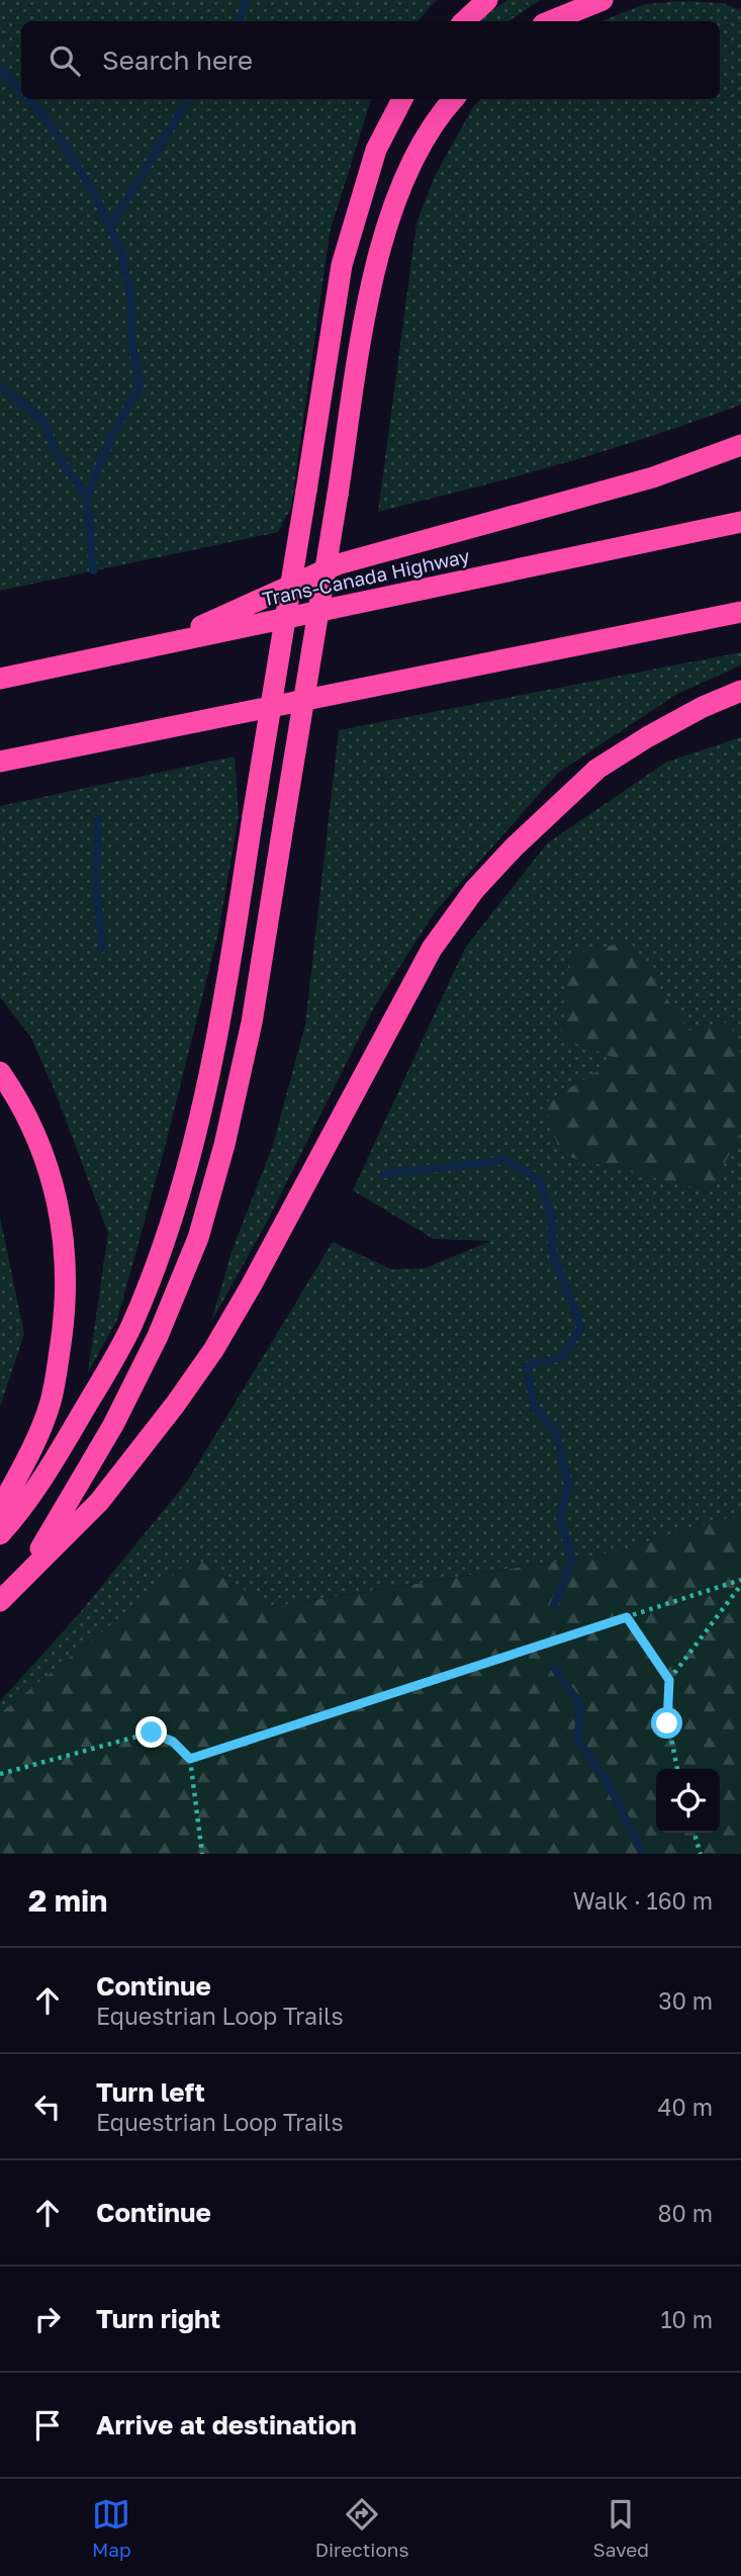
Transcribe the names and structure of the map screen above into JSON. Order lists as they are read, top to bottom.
{
  "streets": {
    "highway": ["Trans-Canada Highway"]
  },
  "page": {
    "search": "Search here",
    "heading": ["2 min", "Walk · 160 m"],
    "list": [
      ["Continue", "Equestrian Loop Trails", "30 m"],
      ["Turn left", "Equestrian Loop Trails", "40 m"],
      ["Continue", "80 m"],
      ["Turn right", "10 m"],
      "Arrive at destination"
    ],
    "nav": ["Map", "Directions", "Saved"]
  }
}
